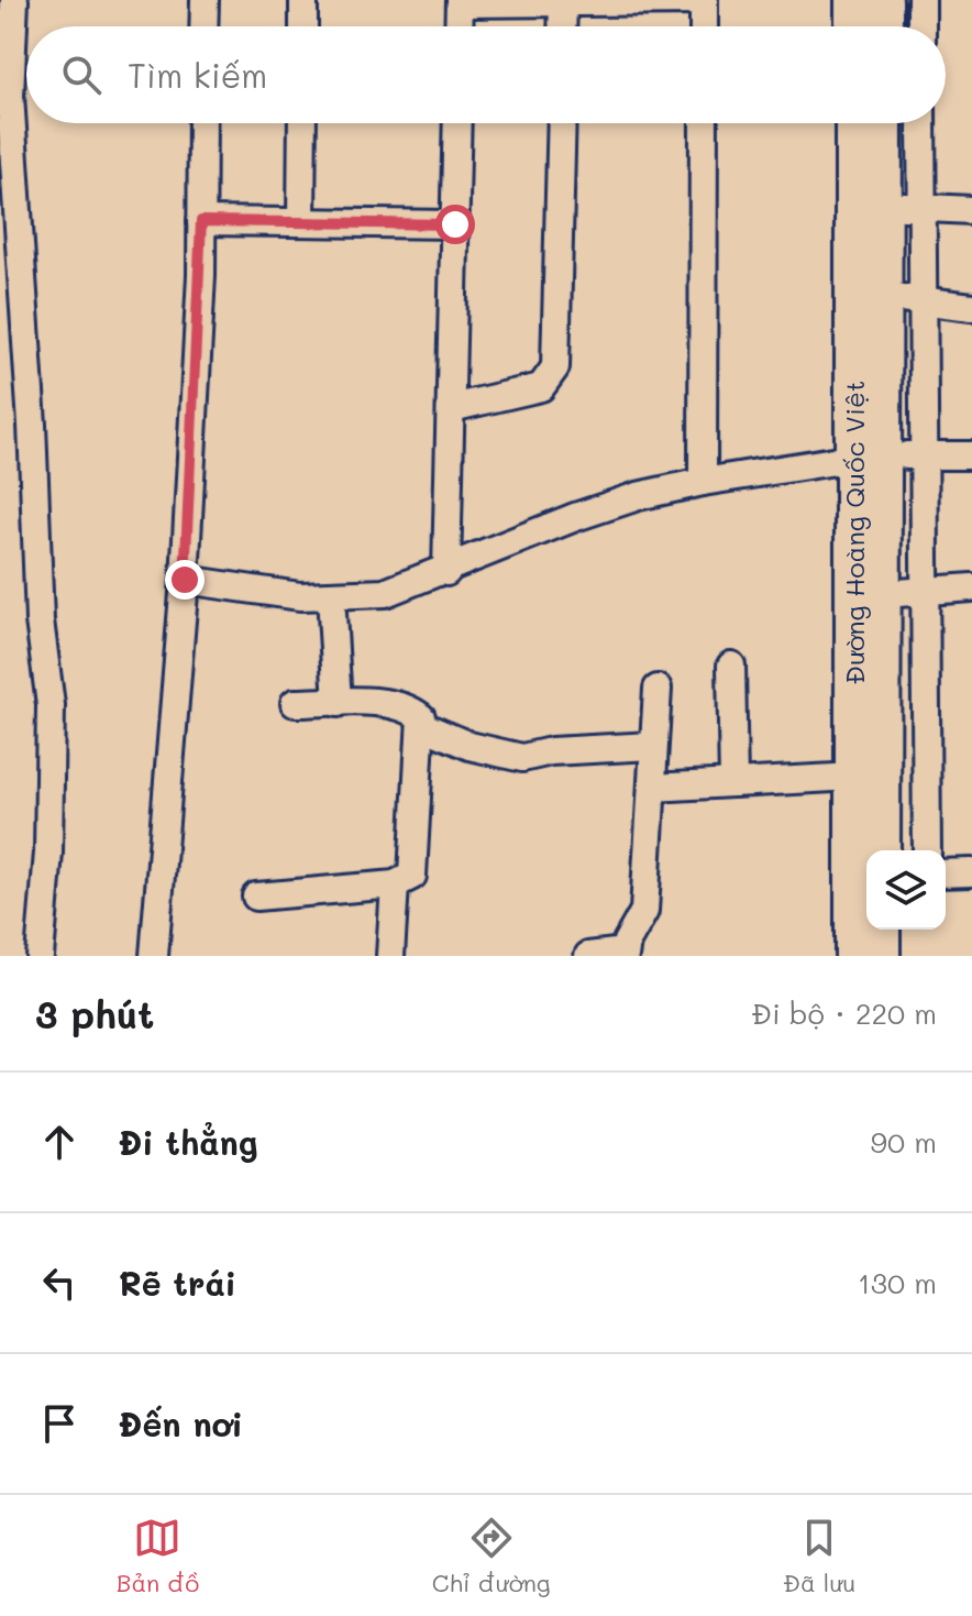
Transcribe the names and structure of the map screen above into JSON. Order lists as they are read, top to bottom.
{
  "streets": {
    "highway": ["Đường Hoàng Quốc Việt"]
  },
  "page": {
    "search": "Tìm kiếm",
    "heading": ["3 phút", "Đi bộ · 220 m"],
    "list": [
      ["Đi thẳng", "90 m"],
      ["Rẽ trái", "130 m"],
      "Đến nơi"
    ],
    "nav": ["Bản đồ", "Chỉ đường", "Đã lưu"]
  }
}
